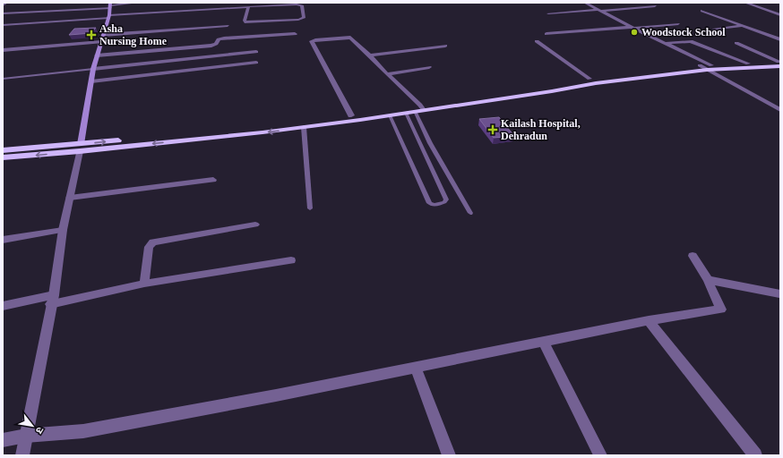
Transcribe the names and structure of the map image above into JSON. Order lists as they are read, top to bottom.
{
  "places": {
    "other": ["Woodstock School"],
    "health": ["Asha Nursing Home", "Kailash Hospital, Dehradun"]
  },
  "north": "bottom right"
}
